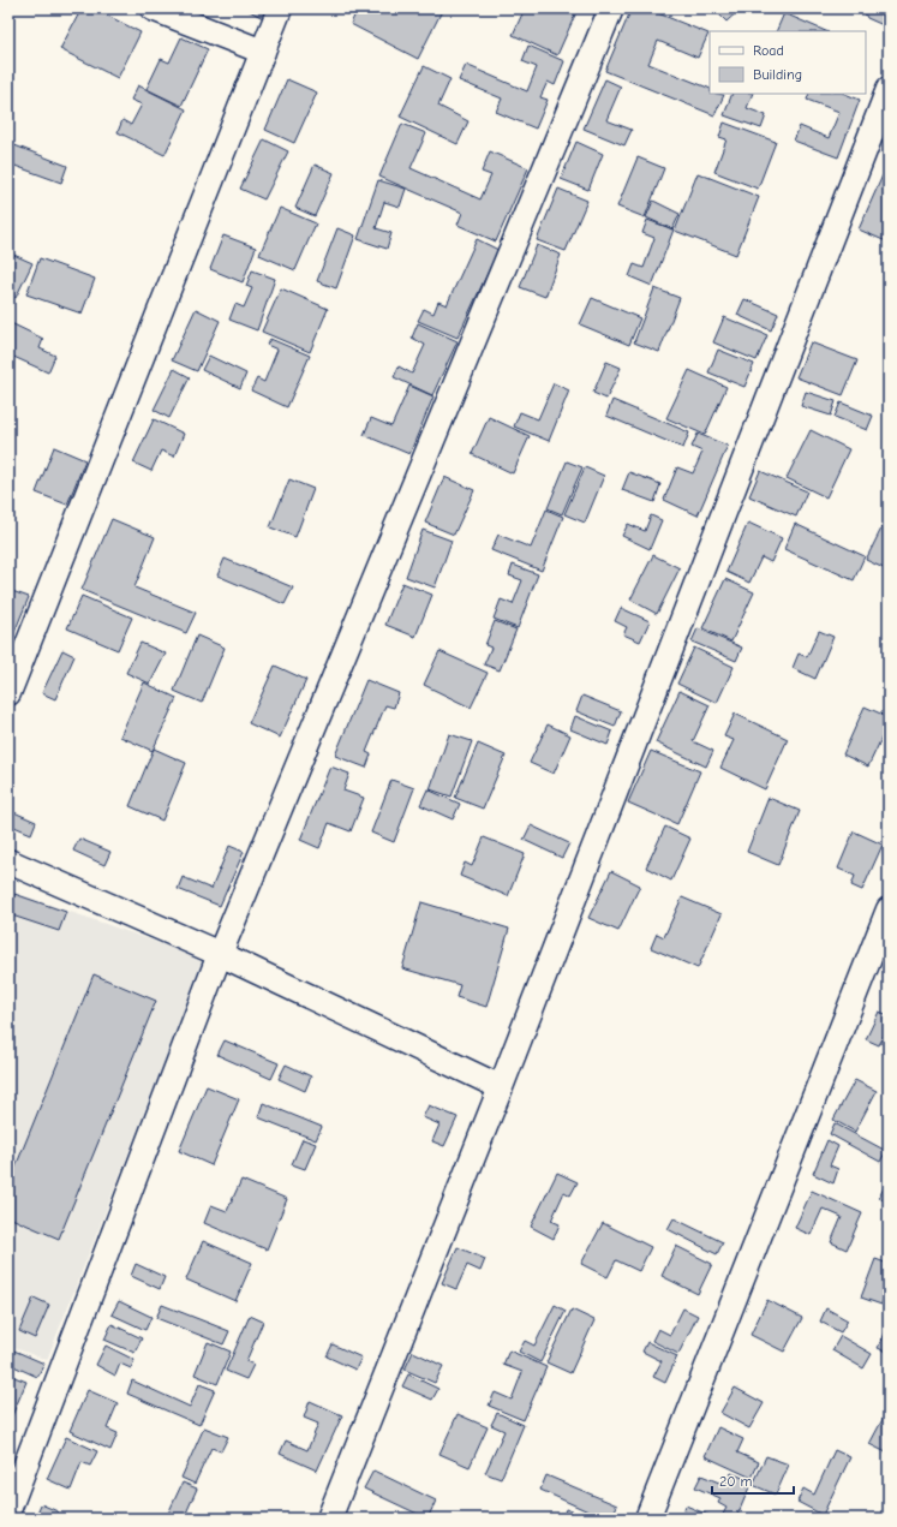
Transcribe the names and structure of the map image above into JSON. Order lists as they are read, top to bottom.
{
  "legend": ["Road", "Building"],
  "scale_bar": "20 m"
}
